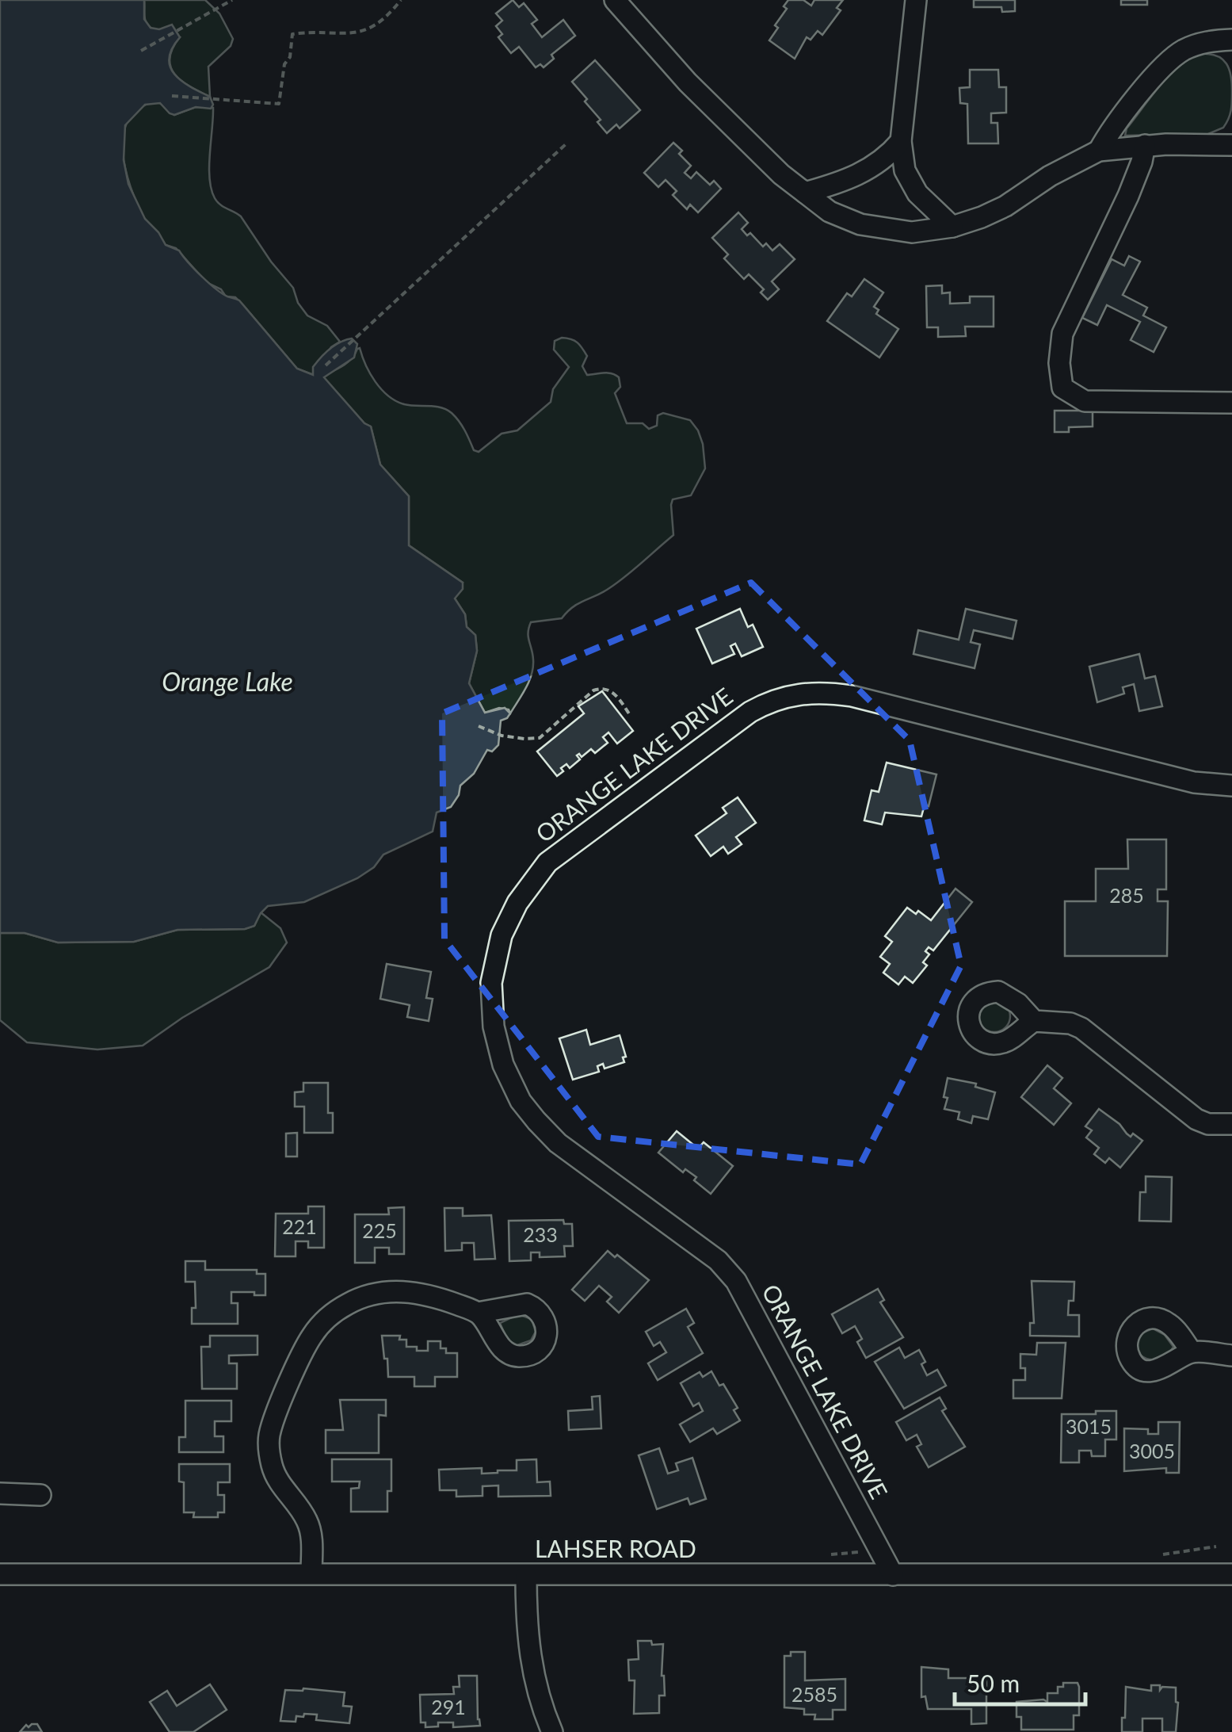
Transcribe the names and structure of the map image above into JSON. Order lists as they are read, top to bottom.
{
  "streets": {
    "street": ["ORANGE LAKE DRIVE", "LAHSER ROAD"]
  },
  "crossings": [
    ["ORANGE LAKE DRIVE", "LAHSER ROAD"]
  ],
  "water": ["Orange Lake"],
  "house_numbers": [
    "285",
    "221",
    "225",
    "233",
    "3015",
    "3005",
    "2585",
    "291"
  ],
  "scale_bar": "50 m"
}
